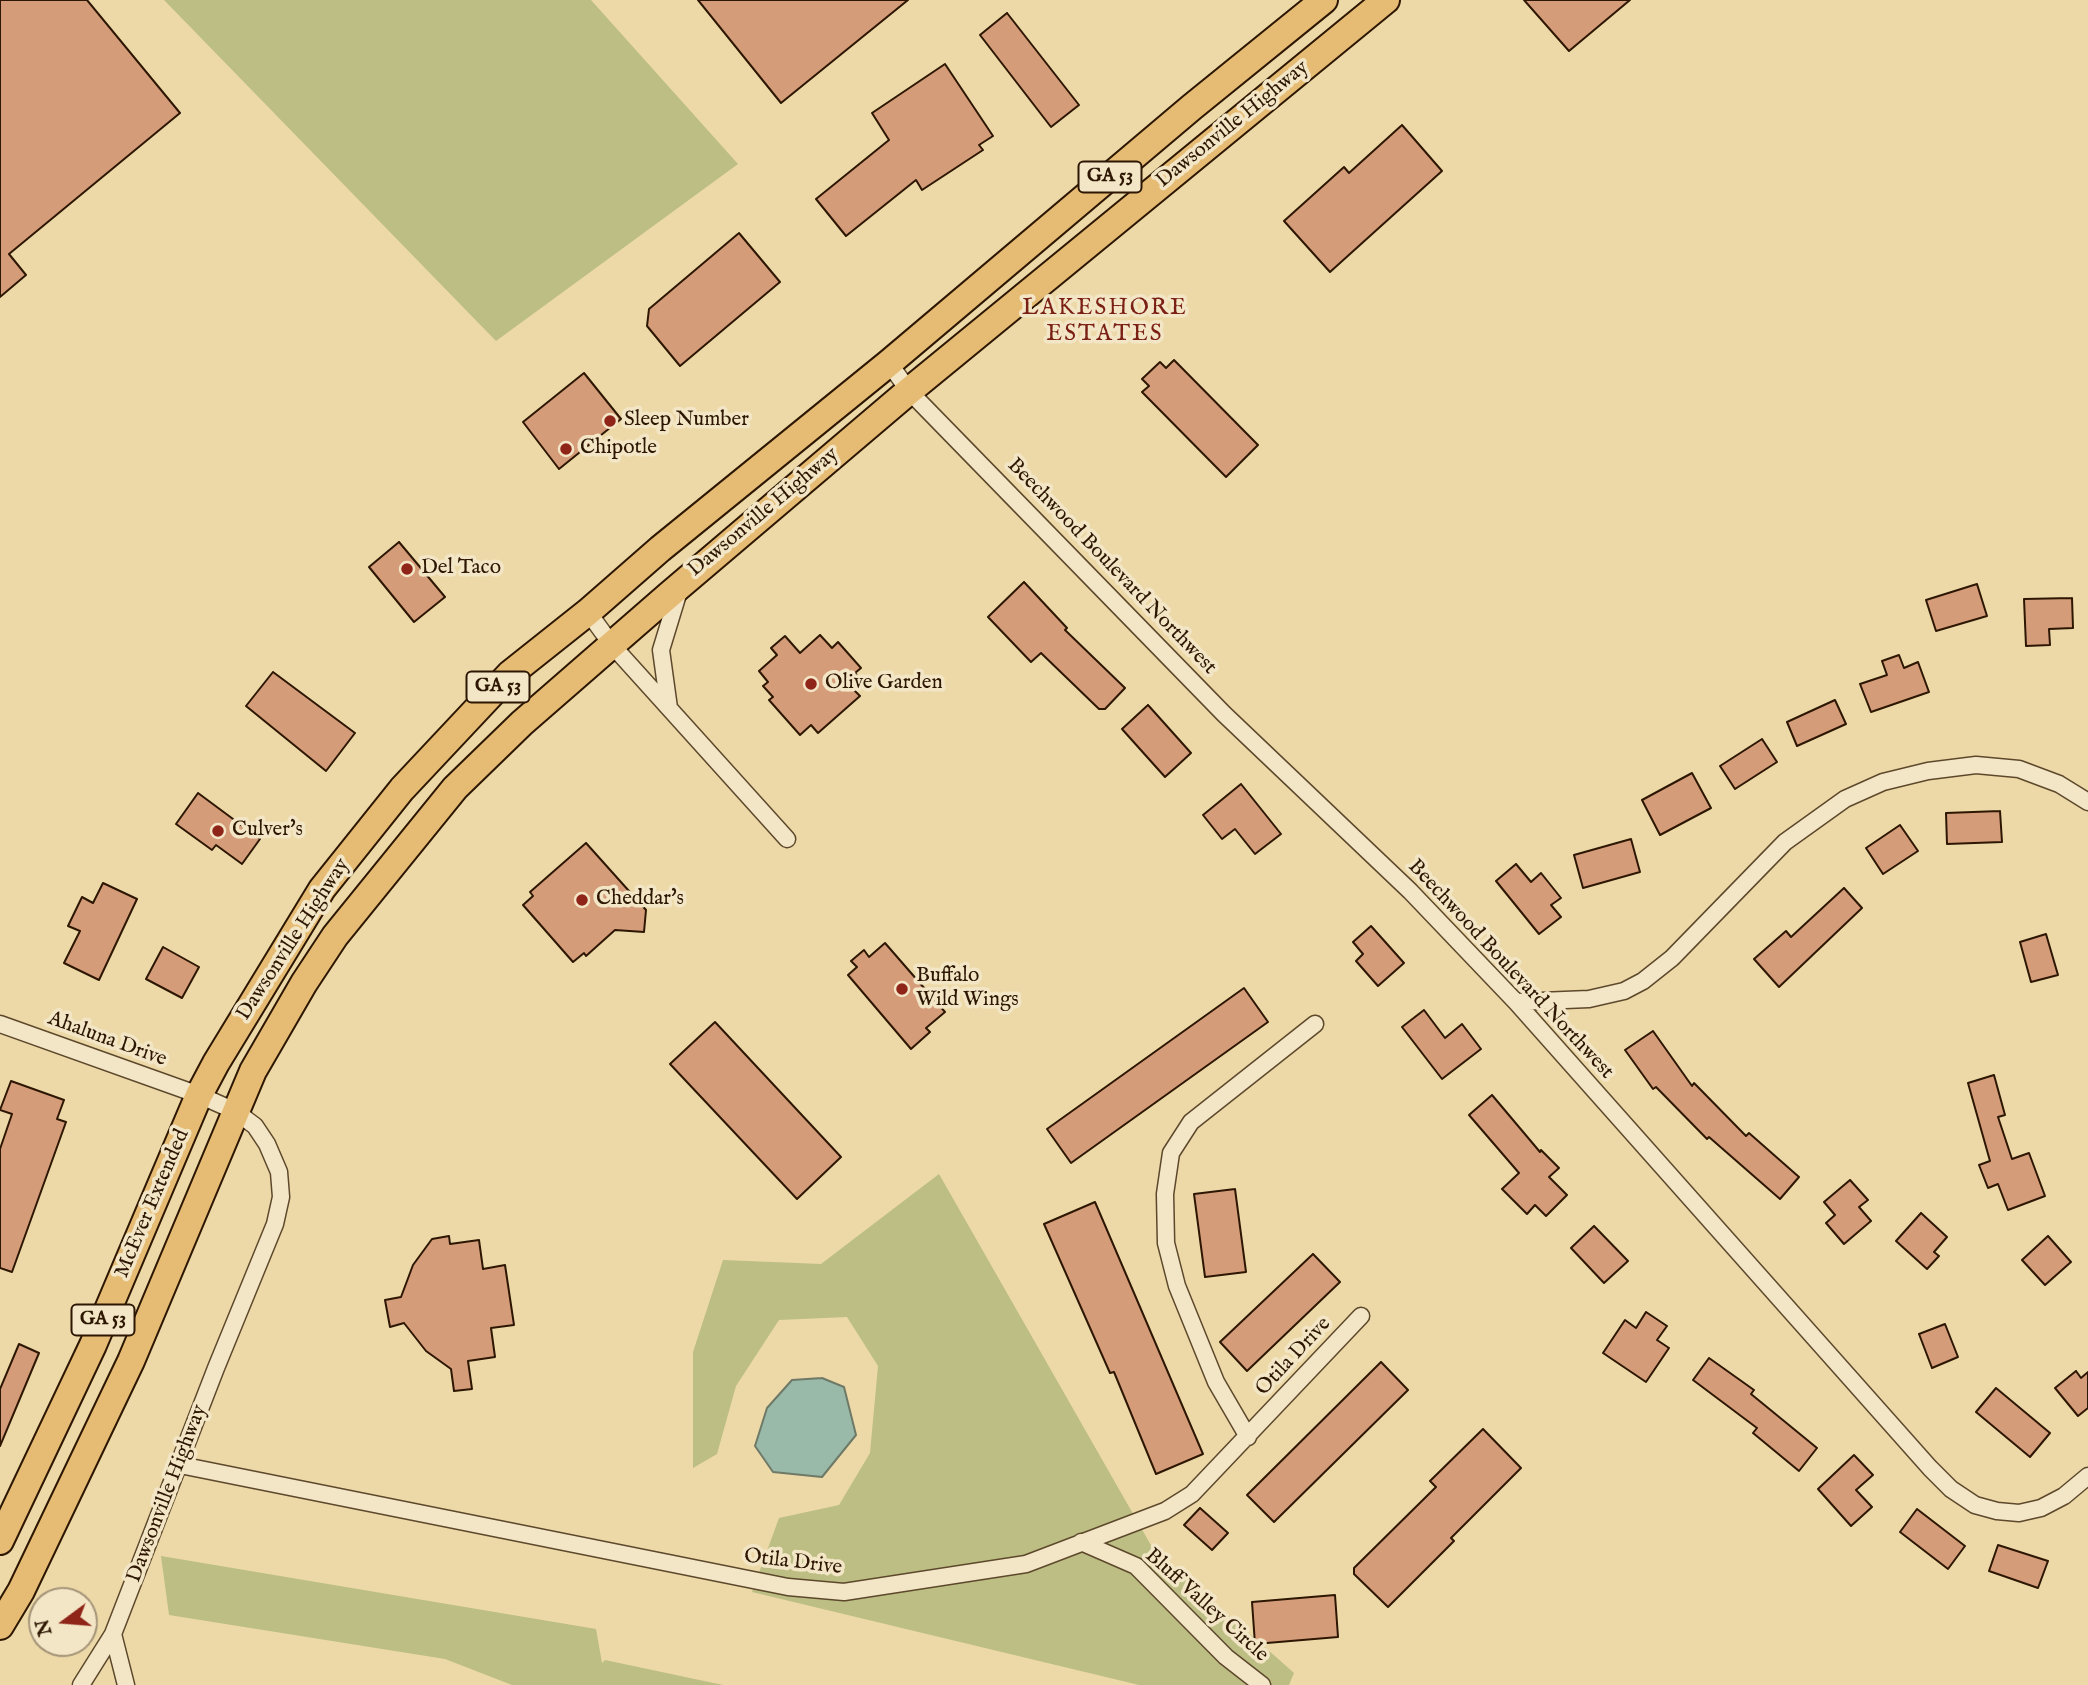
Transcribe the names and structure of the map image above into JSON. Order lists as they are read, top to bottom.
{
  "streets": {
    "main road": ["Dawsonville Highway", "GA 53", "McEver Extended"],
    "street": [
      "Beechwood Boulevard Northwest",
      "Ahaluna Drive",
      "Otila Drive",
      "Bluff Valley Circle"
    ]
  },
  "crossings": [
    ["Dawsonville Highway", "Beechwood Boulevard Northwest"],
    ["Dawsonville Highway", "Ahaluna Drive"],
    ["Dawsonville Highway", "McEver Extended"],
    ["Dawsonville Highway", "Otila Drive"],
    ["Ahaluna Drive", "McEver Extended"],
    ["Otila Drive", "Bluff Valley Circle"]
  ],
  "districts": ["LAKESHORE ESTATES"],
  "places": [
    "Sleep Number",
    "Chipotle",
    "Del Taco",
    "Olive Garden",
    "Culver's",
    "Cheddar's",
    "Buffalo Wild Wings"
  ],
  "north": "left"
}
